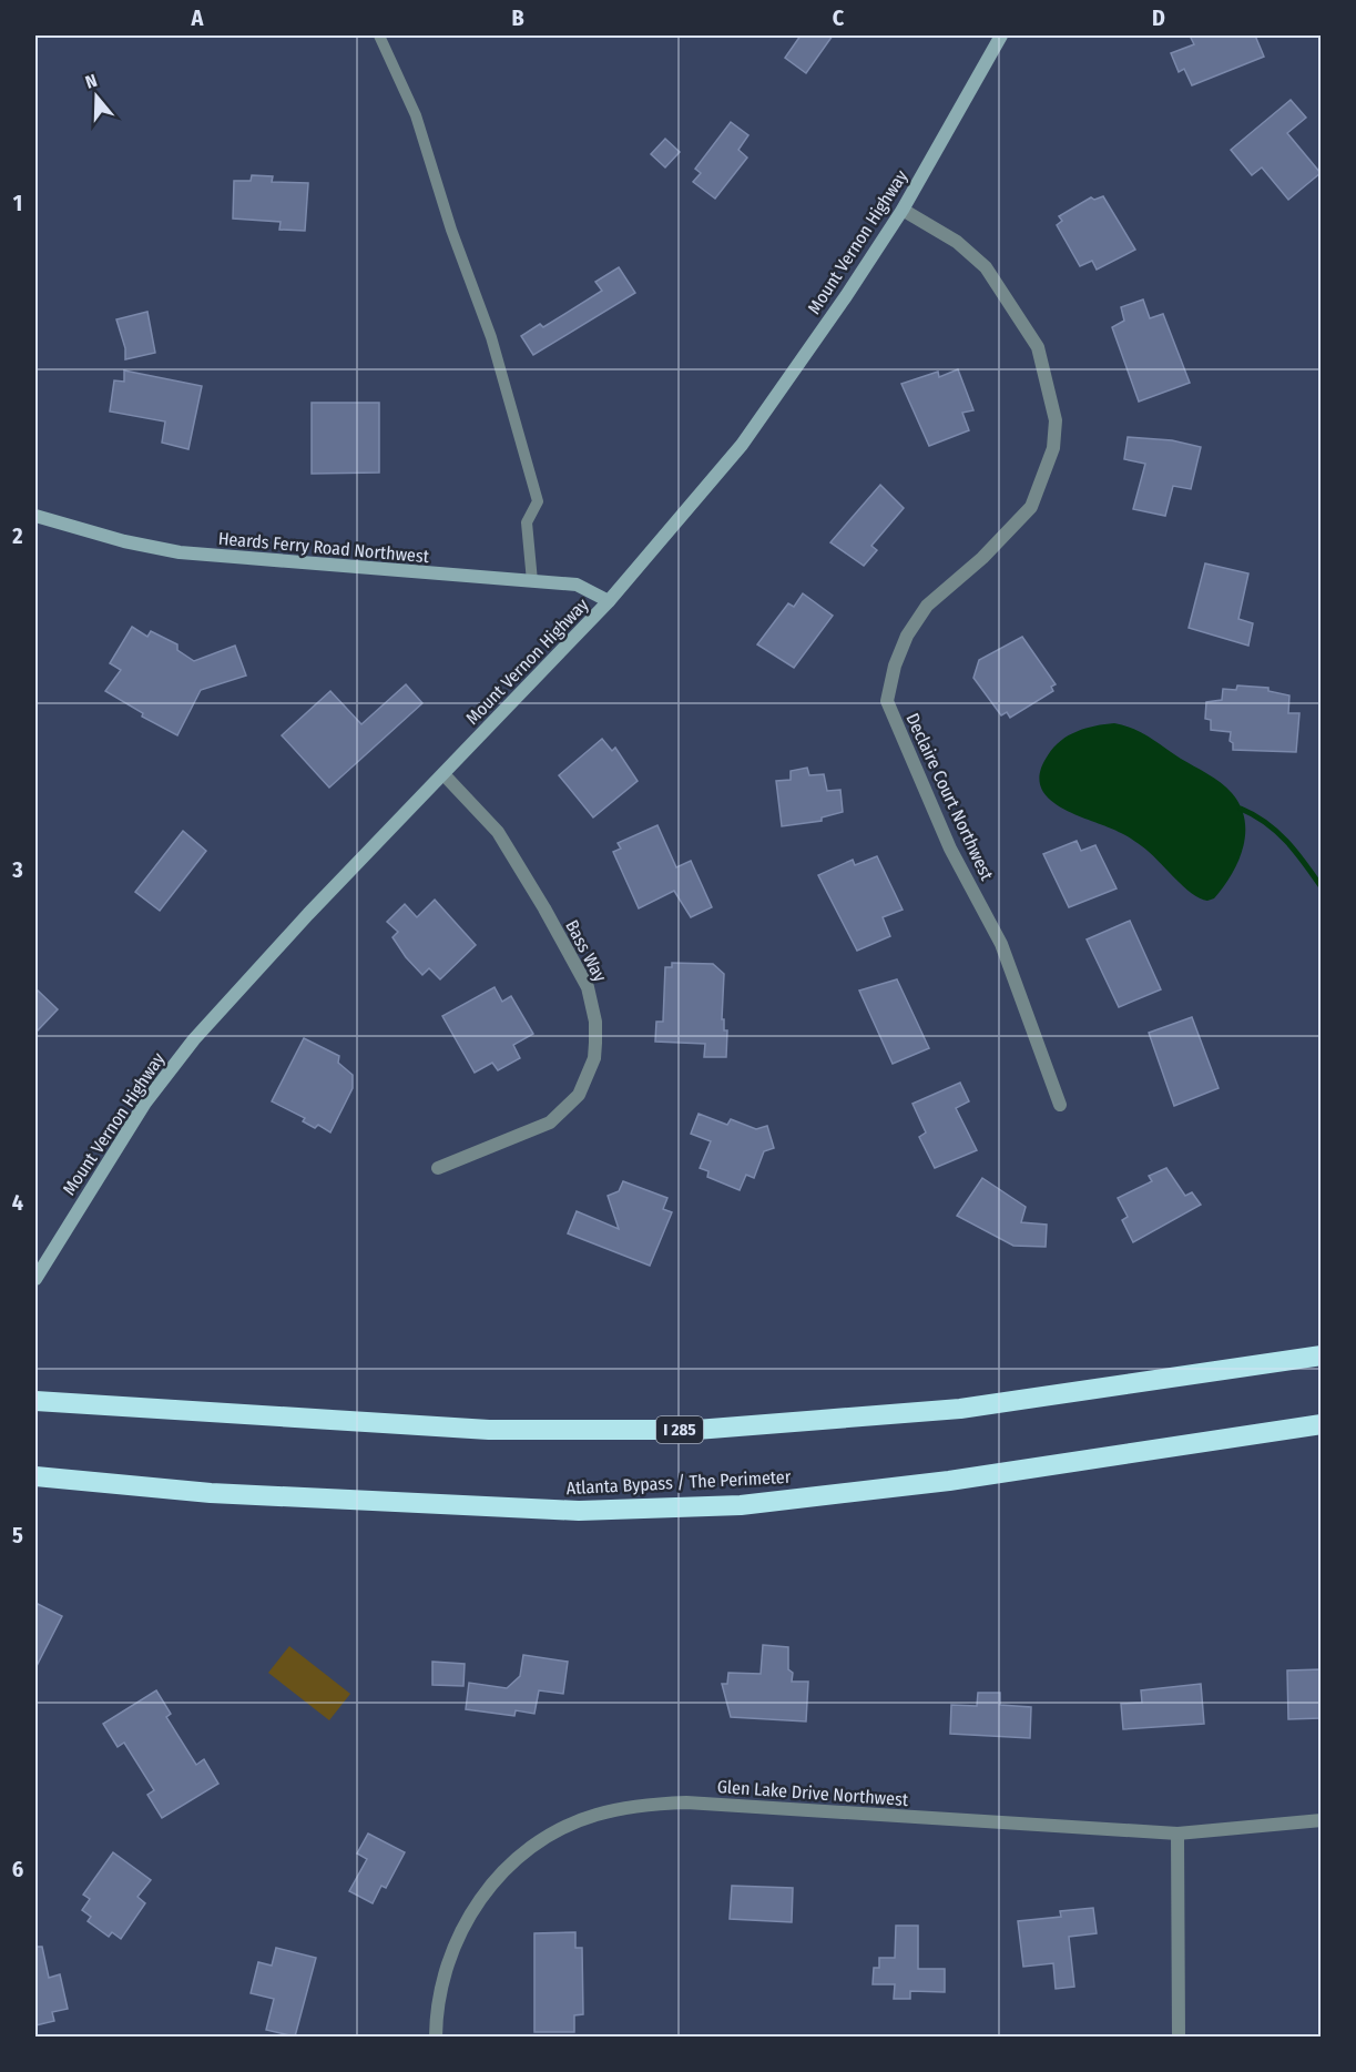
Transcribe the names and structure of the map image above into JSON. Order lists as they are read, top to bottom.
{
  "streets": {
    "highway": ["I 285", "Atlanta Bypass / The Perimeter"],
    "street": [
      "Mount Vernon Highway",
      "Heards Ferry Road Northwest",
      "Declaire Court Northwest",
      "Bass Way",
      "Glen Lake Drive Northwest"
    ]
  },
  "crossings": [
    ["Mount Vernon Highway", "Heards Ferry Road Northwest"],
    ["Mount Vernon Highway", "Declaire Court Northwest"],
    ["Mount Vernon Highway", "Bass Way"]
  ],
  "north": "top",
  "grid": {
    "columns": [
      "A",
      "B",
      "C",
      "D"
    ],
    "rows": [
      "1",
      "2",
      "3",
      "4",
      "5",
      "6"
    ]
  }
}
